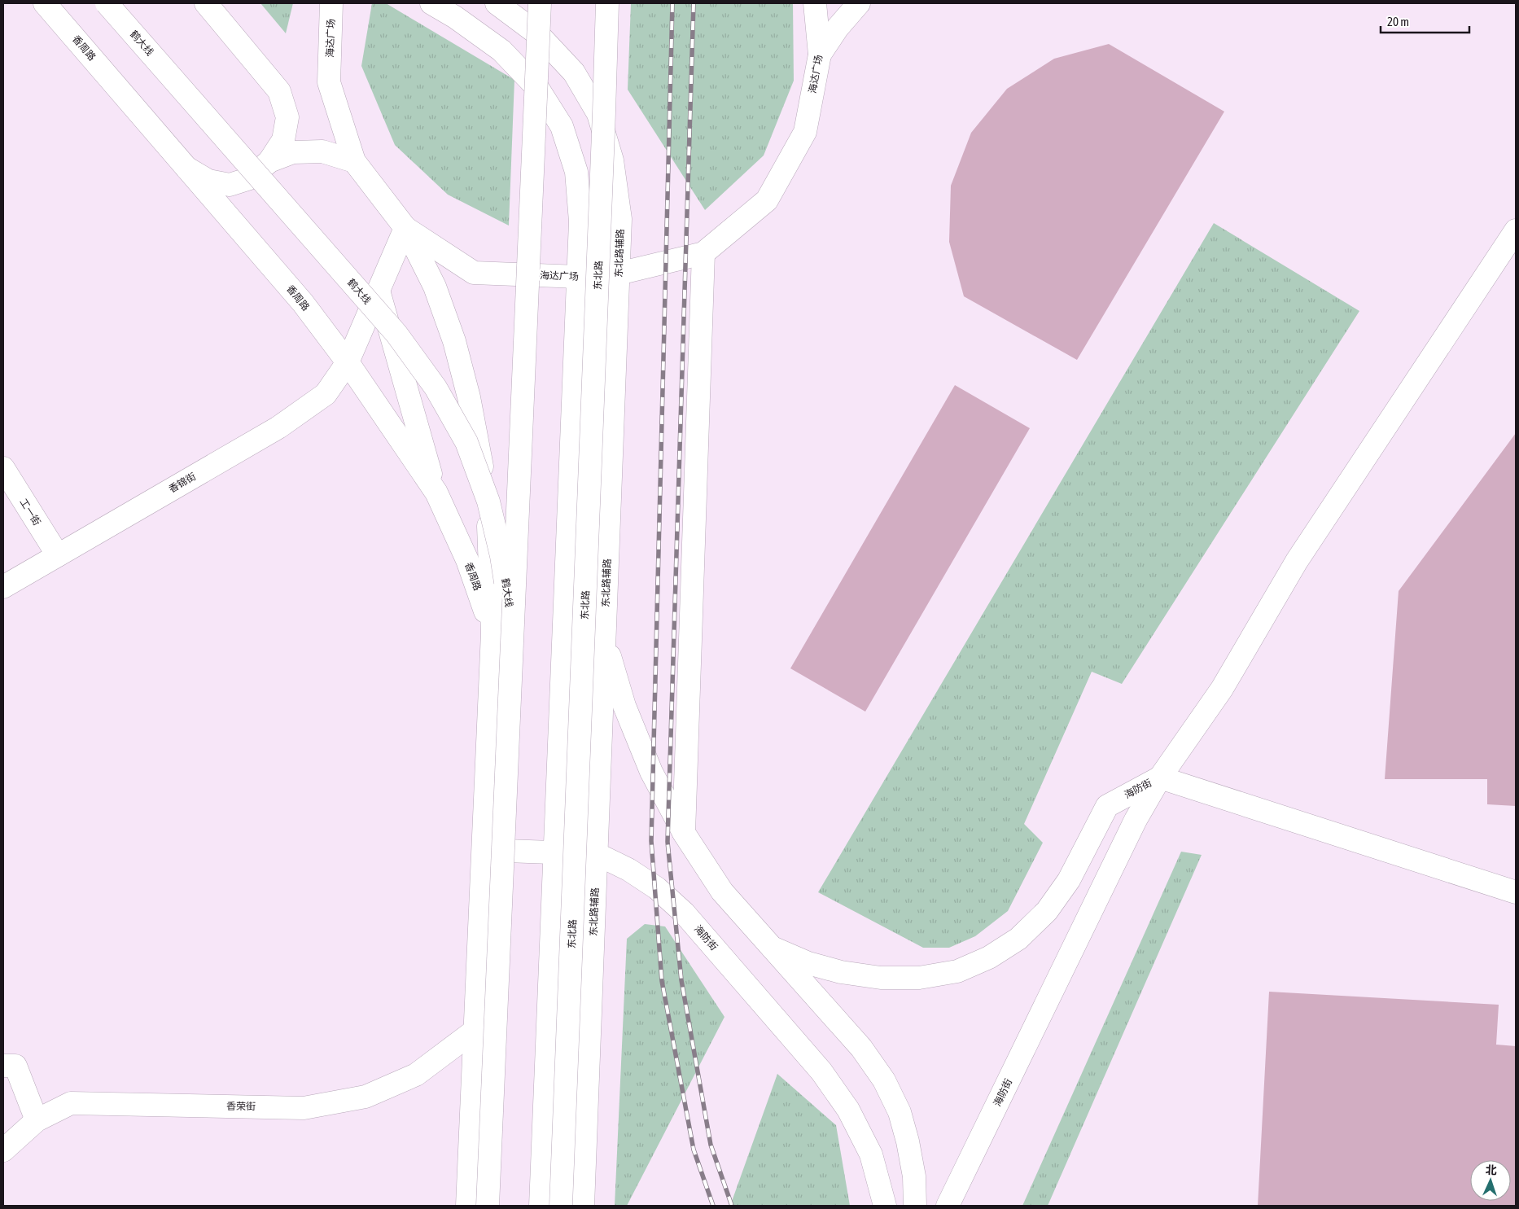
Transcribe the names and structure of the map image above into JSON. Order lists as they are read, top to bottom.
{
  "streets": {
    "main road": [
      "海达广场",
      "鹤大线",
      "香周路",
      "东北路辅路",
      "东北路",
      "香锦街",
      "工一街",
      "海防街",
      "香荣街"
    ]
  },
  "crossings": [
    ["海达广场", "东北路辅路"],
    ["海达广场", "东北路"],
    ["海达广场", "香锦街"],
    ["鹤大线", "香周路"],
    ["香周路", "香锦街"],
    ["东北路辅路", "海防街"],
    ["东北路", "海防街"],
    ["香锦街", "工一街"]
  ],
  "scale_bar": "20 m",
  "north": "top"
}
